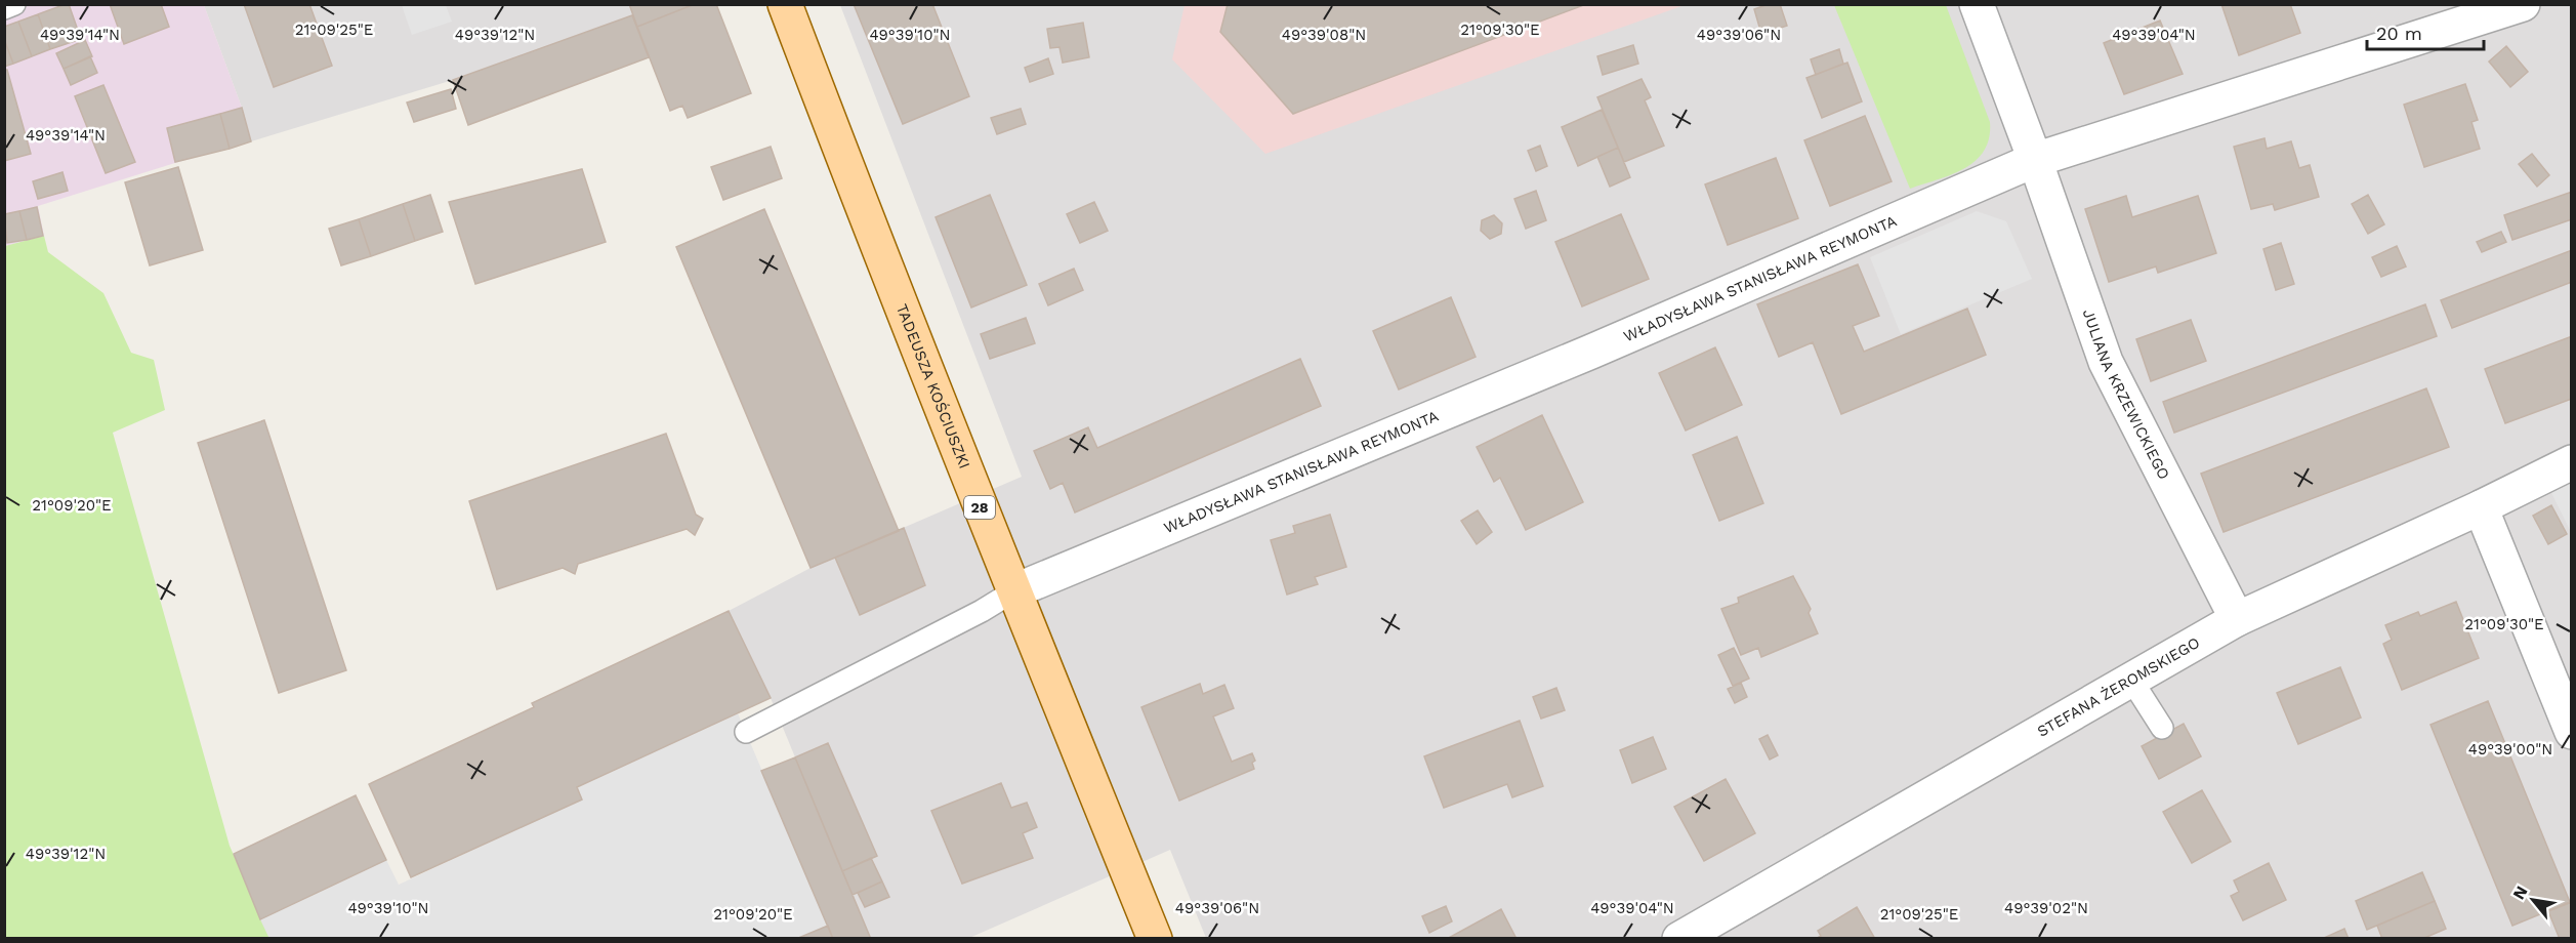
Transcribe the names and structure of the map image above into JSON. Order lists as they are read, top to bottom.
{
  "streets": {
    "main road": ["TADEUSZA KOŚCIUSZKI", "28"],
    "street": ["WŁADYSŁAWA STANISŁAWA REYMONTA", "JULIANA KRZEWICKIEGO", "STEFANA ŻEROMSKIEGO"]
  },
  "crossings": [
    ["WŁADYSŁAWA STANISŁAWA REYMONTA", "TADEUSZA KOŚCIUSZKI"],
    ["WŁADYSŁAWA STANISŁAWA REYMONTA", "JULIANA KRZEWICKIEGO"],
    ["JULIANA KRZEWICKIEGO", "STEFANA ŻEROMSKIEGO"]
  ],
  "scale_bar": "20 m",
  "north": "top left",
  "coordinates": [
    "21°09'25\"E",
    "21°09'30\"E",
    "49°39'14\"N",
    "49°39'12\"N",
    "49°39'10\"N",
    "49°39'08\"N",
    "49°39'06\"N",
    "49°39'04\"N",
    "21°09'20\"E",
    "49°39'00\"N",
    "49°39'02\"N"
  ]
}
